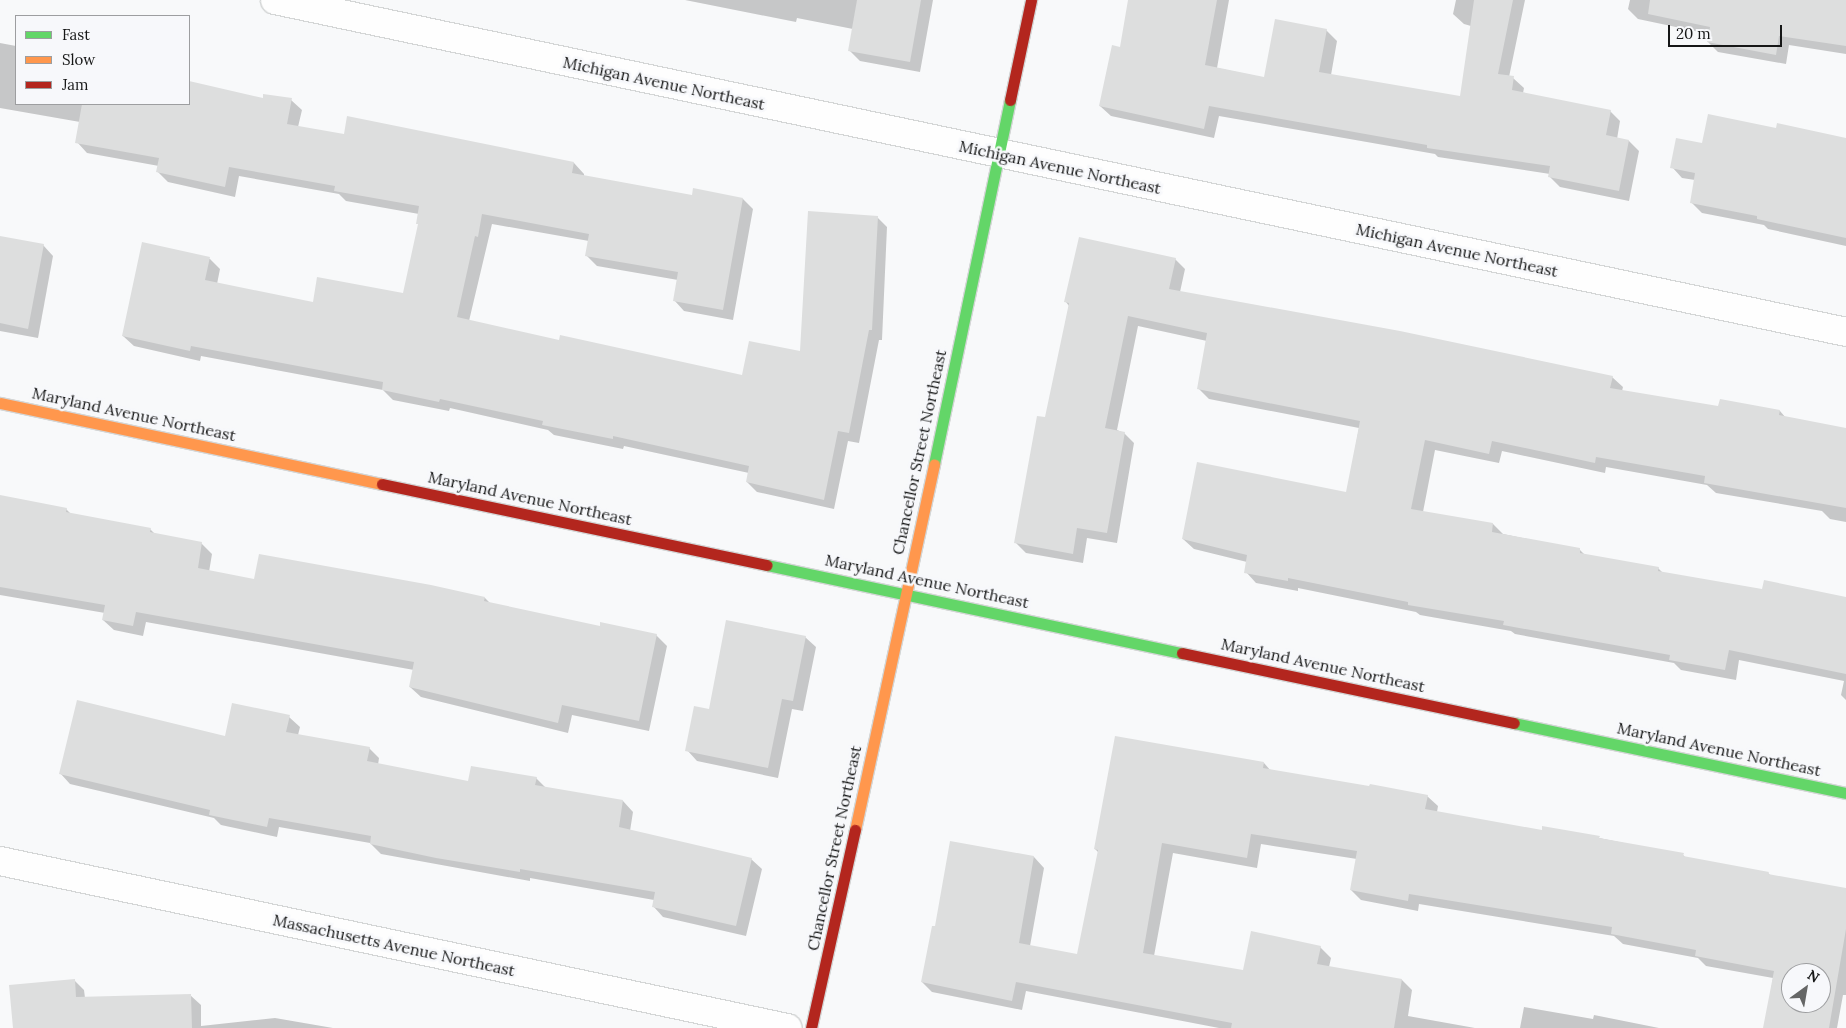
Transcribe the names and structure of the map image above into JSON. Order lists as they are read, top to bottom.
{
  "streets": {
    "street": [
      "Michigan Avenue Northeast",
      "Maryland Avenue Northeast",
      "Chancellor Street Northeast",
      "Massachusetts Avenue Northeast"
    ]
  },
  "crossings": [
    ["Michigan Avenue Northeast", "Chancellor Street Northeast"],
    ["Maryland Avenue Northeast", "Chancellor Street Northeast"]
  ],
  "legend": ["Fast", "Slow", "Jam"],
  "scale_bar": "20 m",
  "north": "top right"
}
